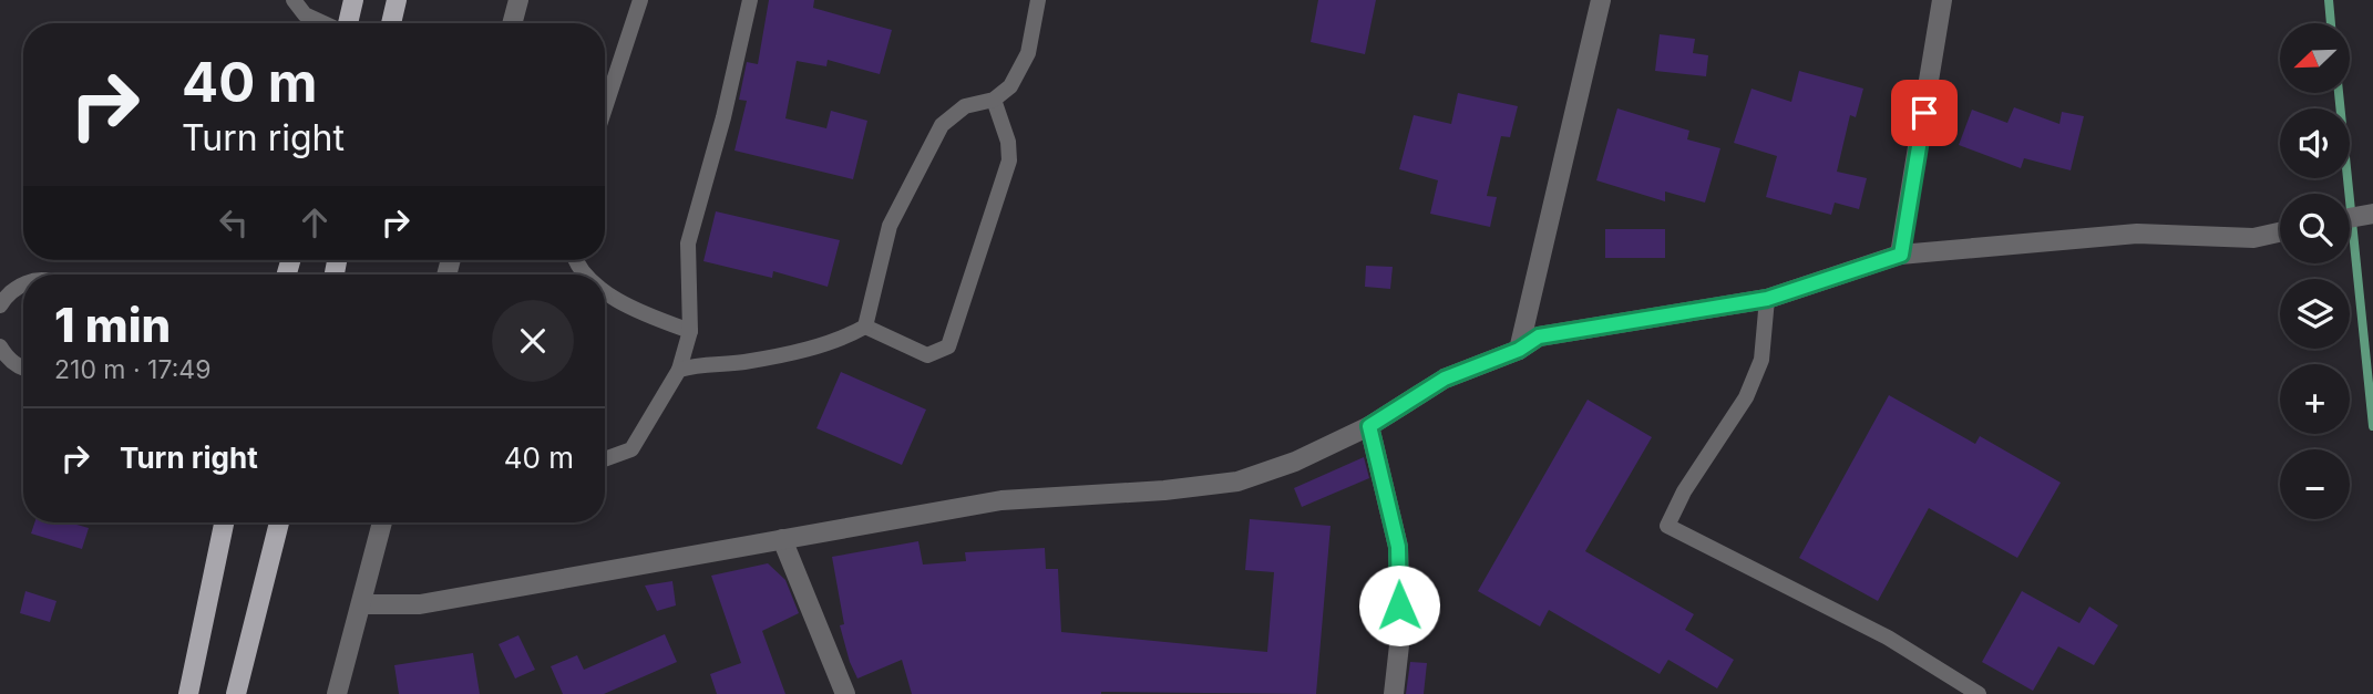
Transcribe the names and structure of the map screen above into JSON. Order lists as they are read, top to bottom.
{
  "north": "bottom left",
  "page": {
    "map_buttons": ["+", "−"],
    "turn": ["40 m", "Turn right"],
    "heading": ["1 min", "210 m · 17:49"],
    "list": [
      {
        "name": "Turn right",
        "value": "40 m"
      }
    ]
  }
}
